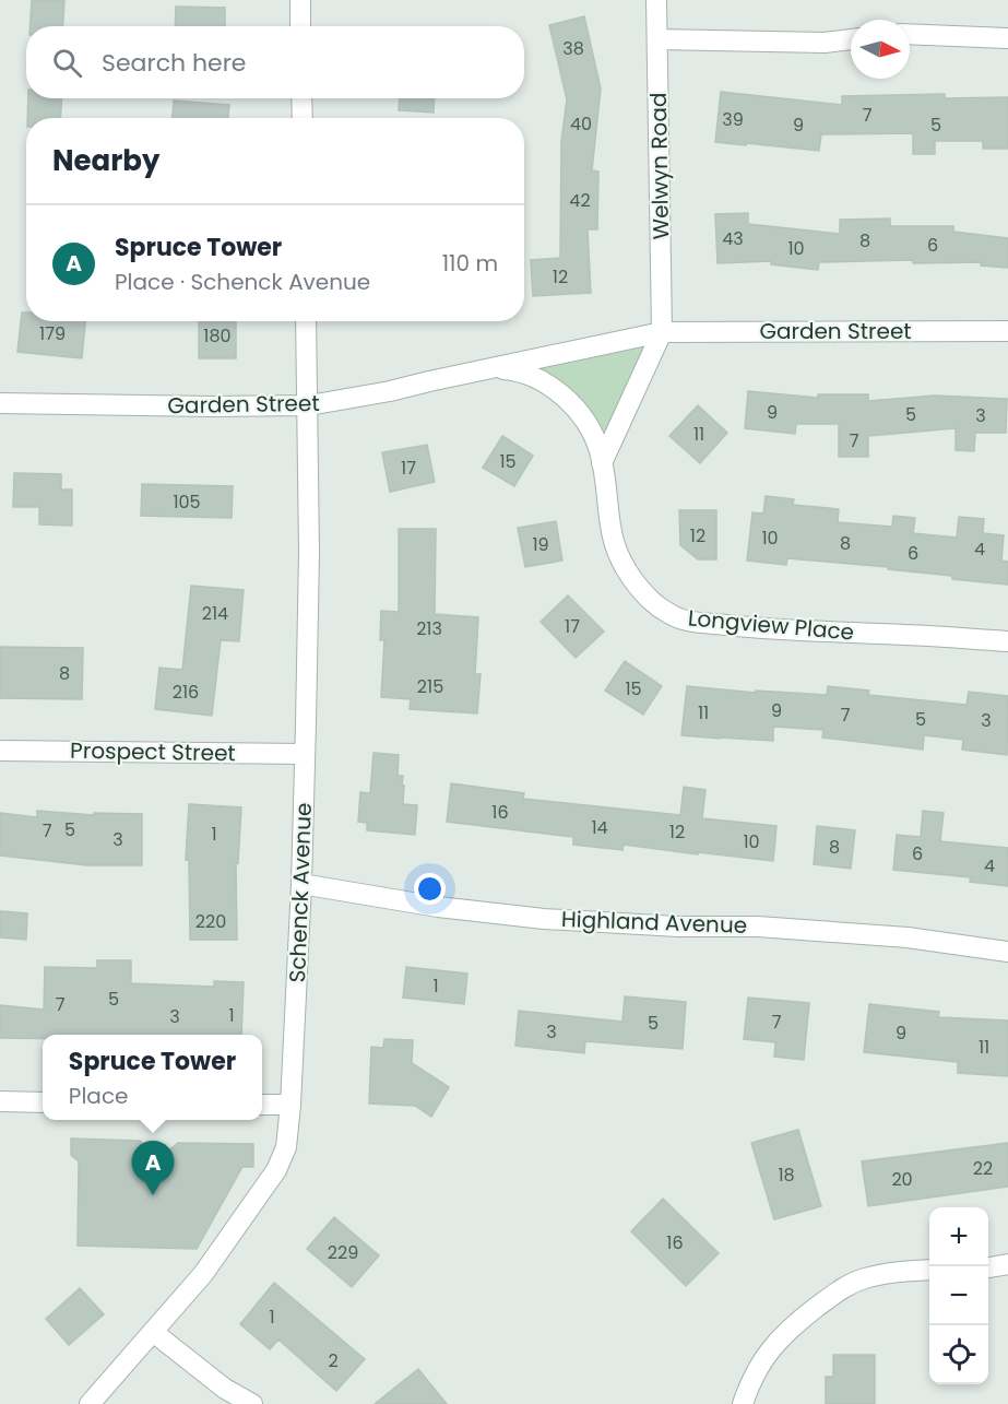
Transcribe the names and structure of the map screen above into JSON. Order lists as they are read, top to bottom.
{
  "streets": {
    "street": [
      "Welwyn Road",
      "Garden Street",
      "Longview Place",
      "Prospect Street",
      "Schenck Avenue",
      "Highland Avenue"
    ]
  },
  "crossings": [
    ["Welwyn Road", "Garden Street"],
    ["Garden Street", "Longview Place"],
    ["Garden Street", "Schenck Avenue"],
    ["Prospect Street", "Schenck Avenue"],
    ["Schenck Avenue", "Highland Avenue"]
  ],
  "house_numbers": [
    "38",
    "7",
    "39",
    "40",
    "9",
    "5",
    "42",
    "43",
    "8",
    "6",
    "10",
    "12",
    "179",
    "180",
    "9",
    "5",
    "3",
    "11",
    "7",
    "15",
    "17",
    "105",
    "12",
    "10",
    "8",
    "19",
    "4",
    "6",
    "214",
    "17",
    "213",
    "8",
    "215",
    "15",
    "216",
    "9",
    "11",
    "7",
    "5",
    "3",
    "16",
    "14",
    "5",
    "7",
    "12",
    "1",
    "3",
    "10",
    "8",
    "6",
    "4",
    "220",
    "1",
    "5",
    "7",
    "1",
    "3",
    "7",
    "5",
    "3",
    "9",
    "11",
    "22",
    "18",
    "20",
    "16",
    "229",
    "1",
    "2"
  ],
  "north": "right",
  "page": {
    "search": "Search here",
    "heading": "Nearby",
    "list": [
      {
        "mark": "A",
        "name": "Spruce Tower",
        "note": "Place · Schenck Avenue",
        "value": "110 m"
      }
    ],
    "popup": ["Spruce Tower", "Place"],
    "pins": "A",
    "map_buttons": ["+", "−"]
  }
}
